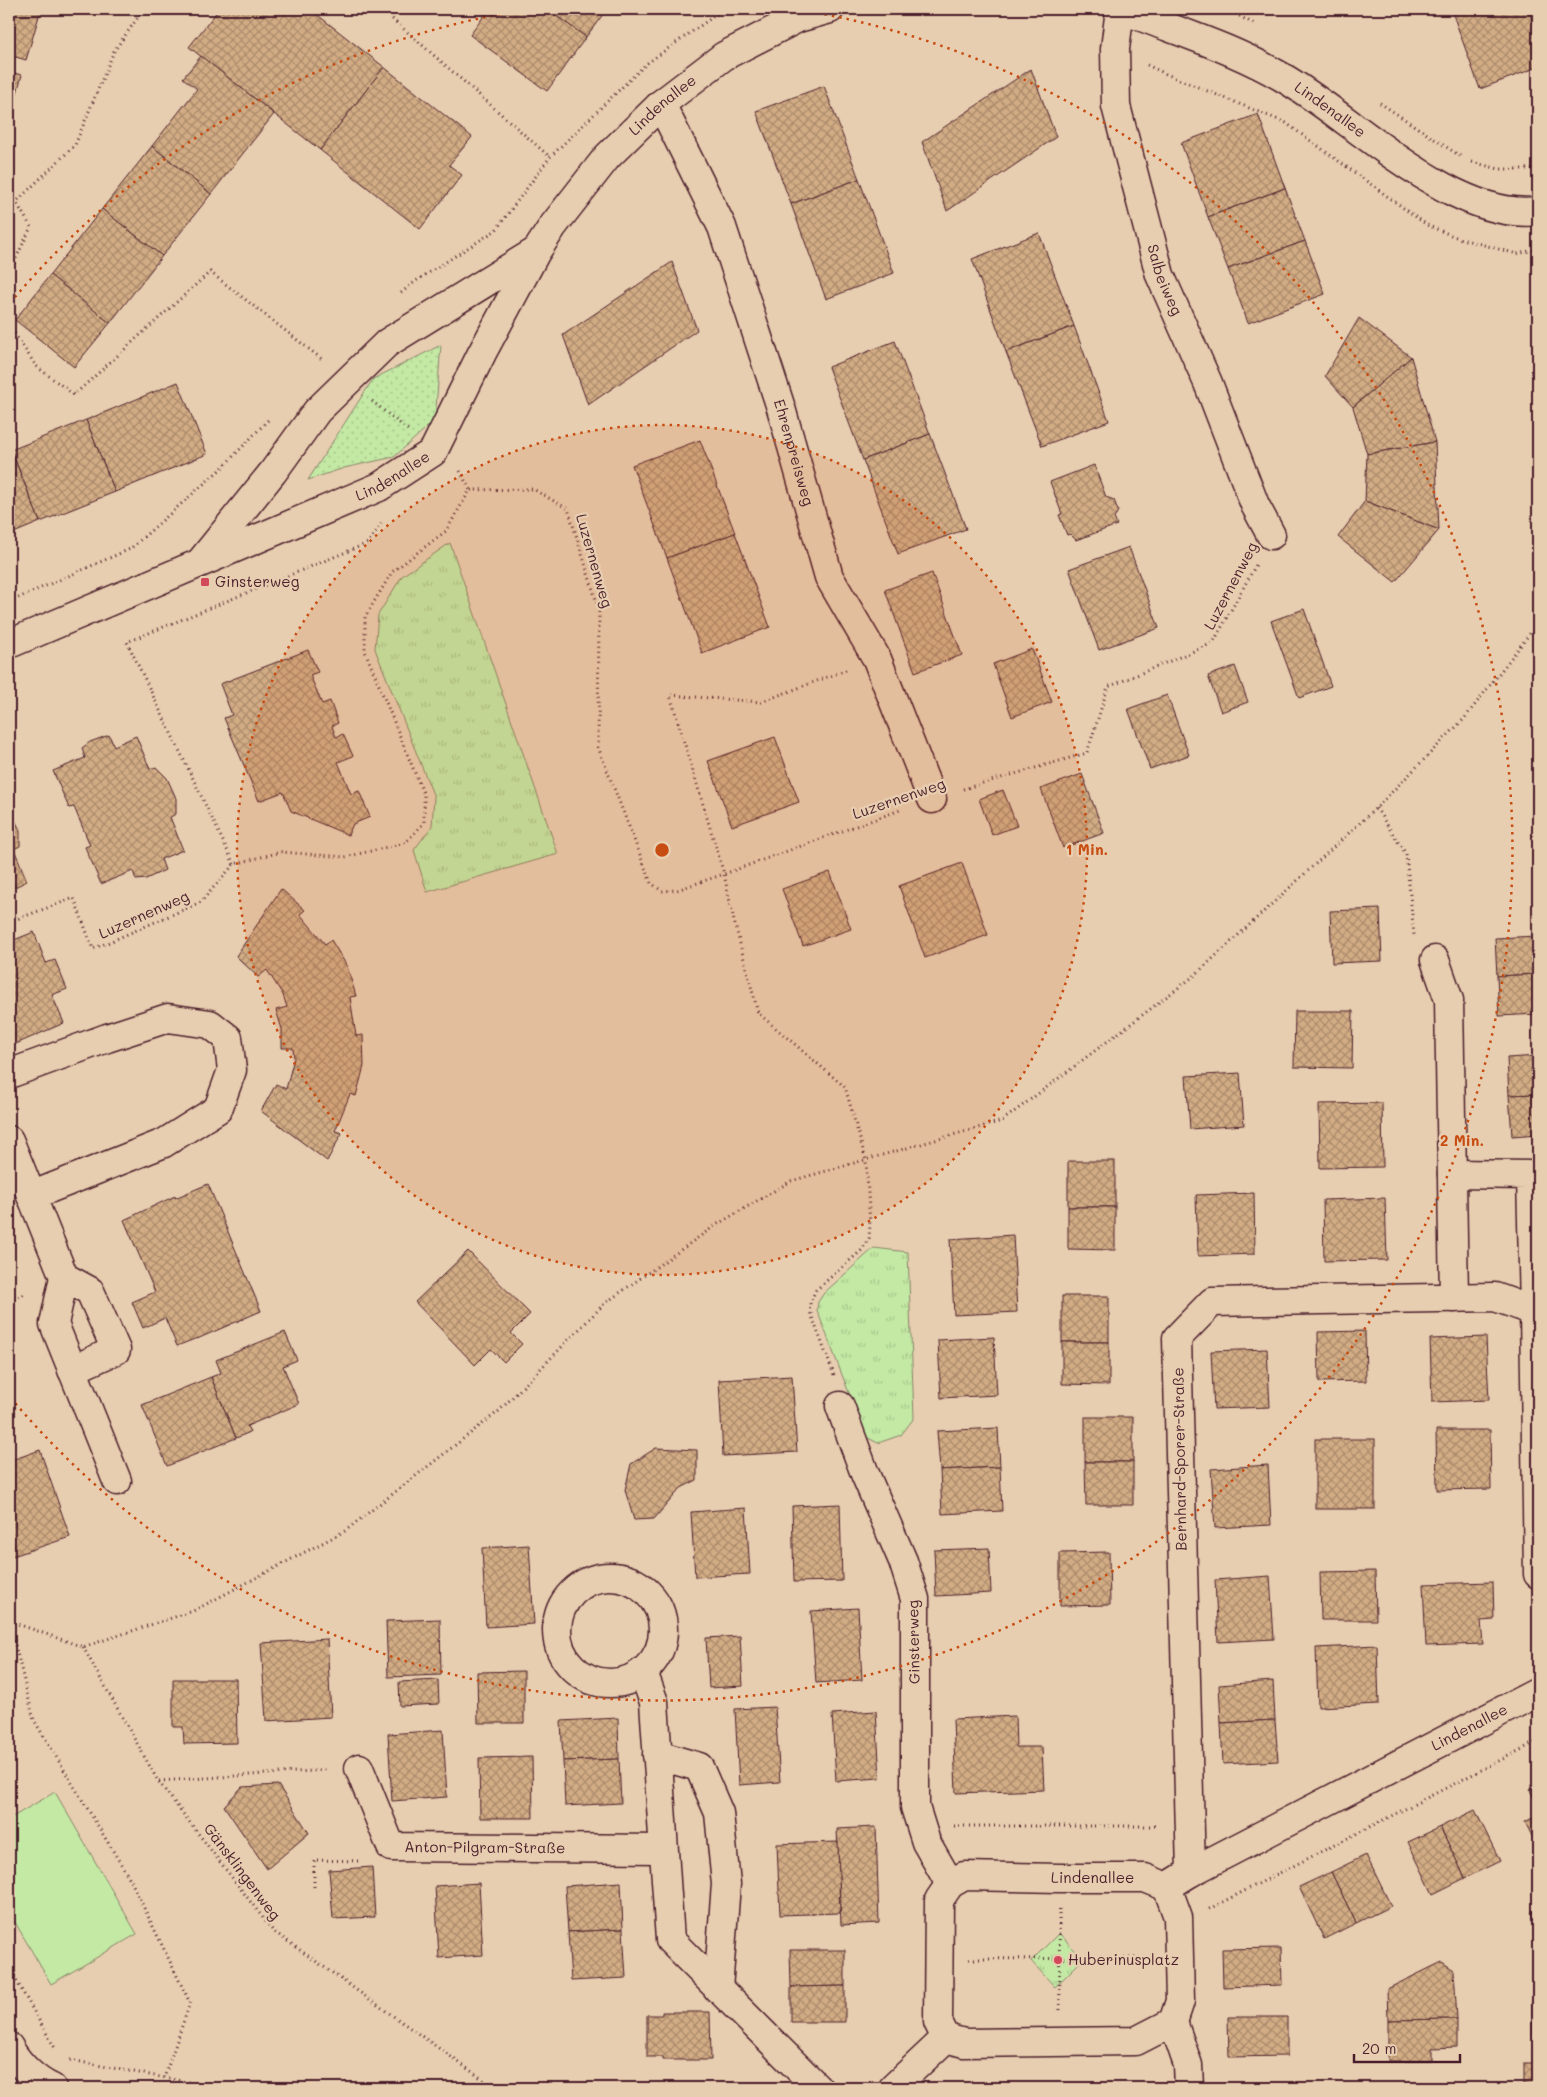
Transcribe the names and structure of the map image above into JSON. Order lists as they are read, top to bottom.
{
  "streets": {
    "street": [
      "Lindenallee",
      "Salbeiweg",
      "Ehrenpreisweg",
      "Bernhard-Sporer-Straße",
      "Ginsterweg",
      "Anton-Pilgram-Straße"
    ],
    "path": ["Luzernenweg", "Gänsklingenweg"]
  },
  "crossings": [
    ["Lindenallee", "Salbeiweg"],
    ["Lindenallee", "Ehrenpreisweg"],
    ["Lindenallee", "Bernhard-Sporer-Straße"],
    ["Lindenallee", "Ginsterweg"],
    ["Salbeiweg", "Luzernenweg"],
    ["Ehrenpreisweg", "Luzernenweg"]
  ],
  "places": {
    "transit": ["Ginsterweg"],
    "other": ["Huberinusplatz"]
  },
  "scale_bar": "20 m",
  "rings": ["1 Min.", "2 Min."]
}
